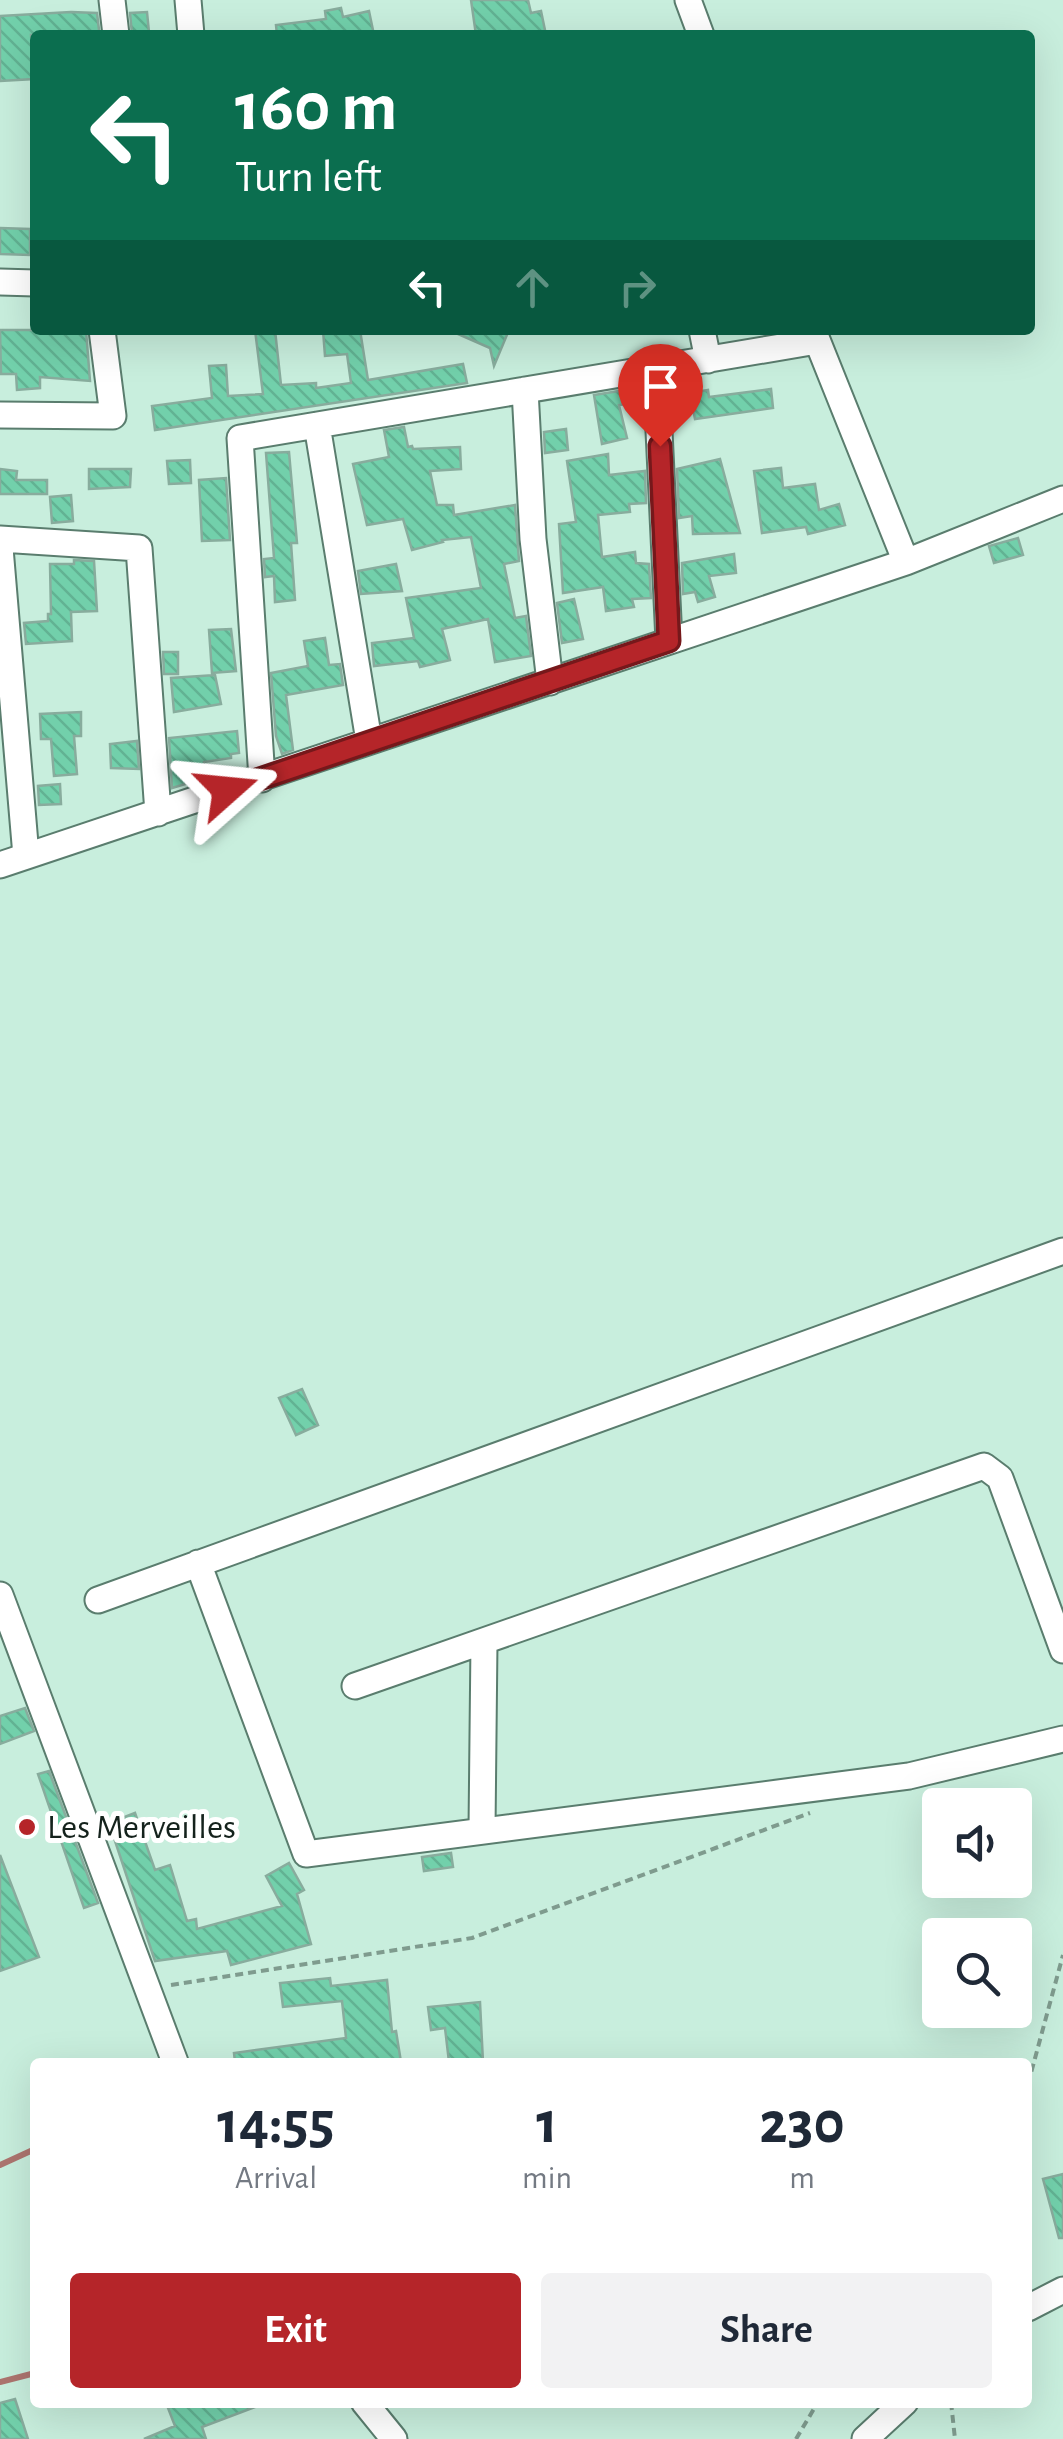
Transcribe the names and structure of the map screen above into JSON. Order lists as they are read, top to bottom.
{
  "places": ["Les Merveilles"],
  "page": {
    "turn": ["160 m", "Turn left"],
    "eta": [
      "14:55",
      "Arrival",
      "1",
      "min",
      "230",
      "m"
    ],
    "buttons": ["Exit", "Share"]
  }
}
